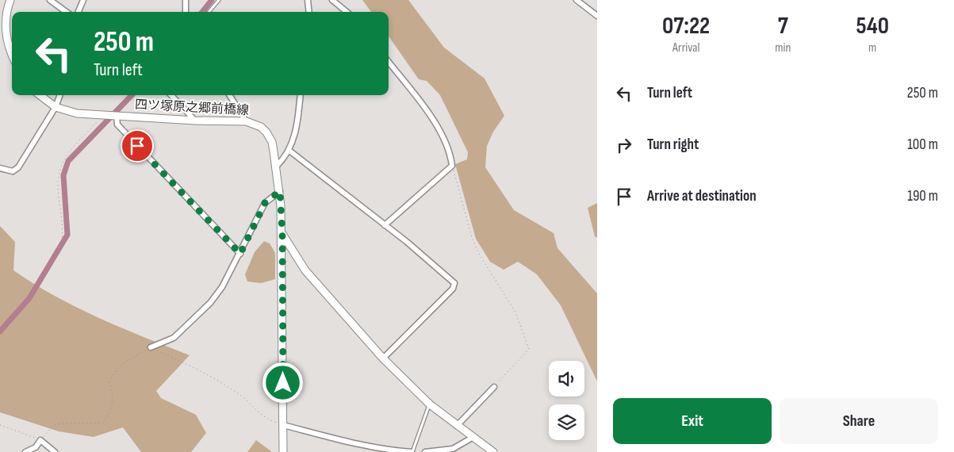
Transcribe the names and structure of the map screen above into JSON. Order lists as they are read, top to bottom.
{
  "streets": {
    "main road": ["四ツ塚原之郷前橋線"]
  },
  "page": {
    "eta": [
      "07:22",
      "Arrival",
      "7",
      "min",
      "540",
      "m"
    ],
    "turn": ["250 m", "Turn left"],
    "list": [
      {
        "name": "Turn left",
        "value": "250 m"
      },
      {
        "name": "Turn right",
        "value": "100 m"
      },
      {
        "name": "Arrive at destination",
        "value": "190 m"
      }
    ],
    "buttons": ["Exit", "Share"]
  }
}
